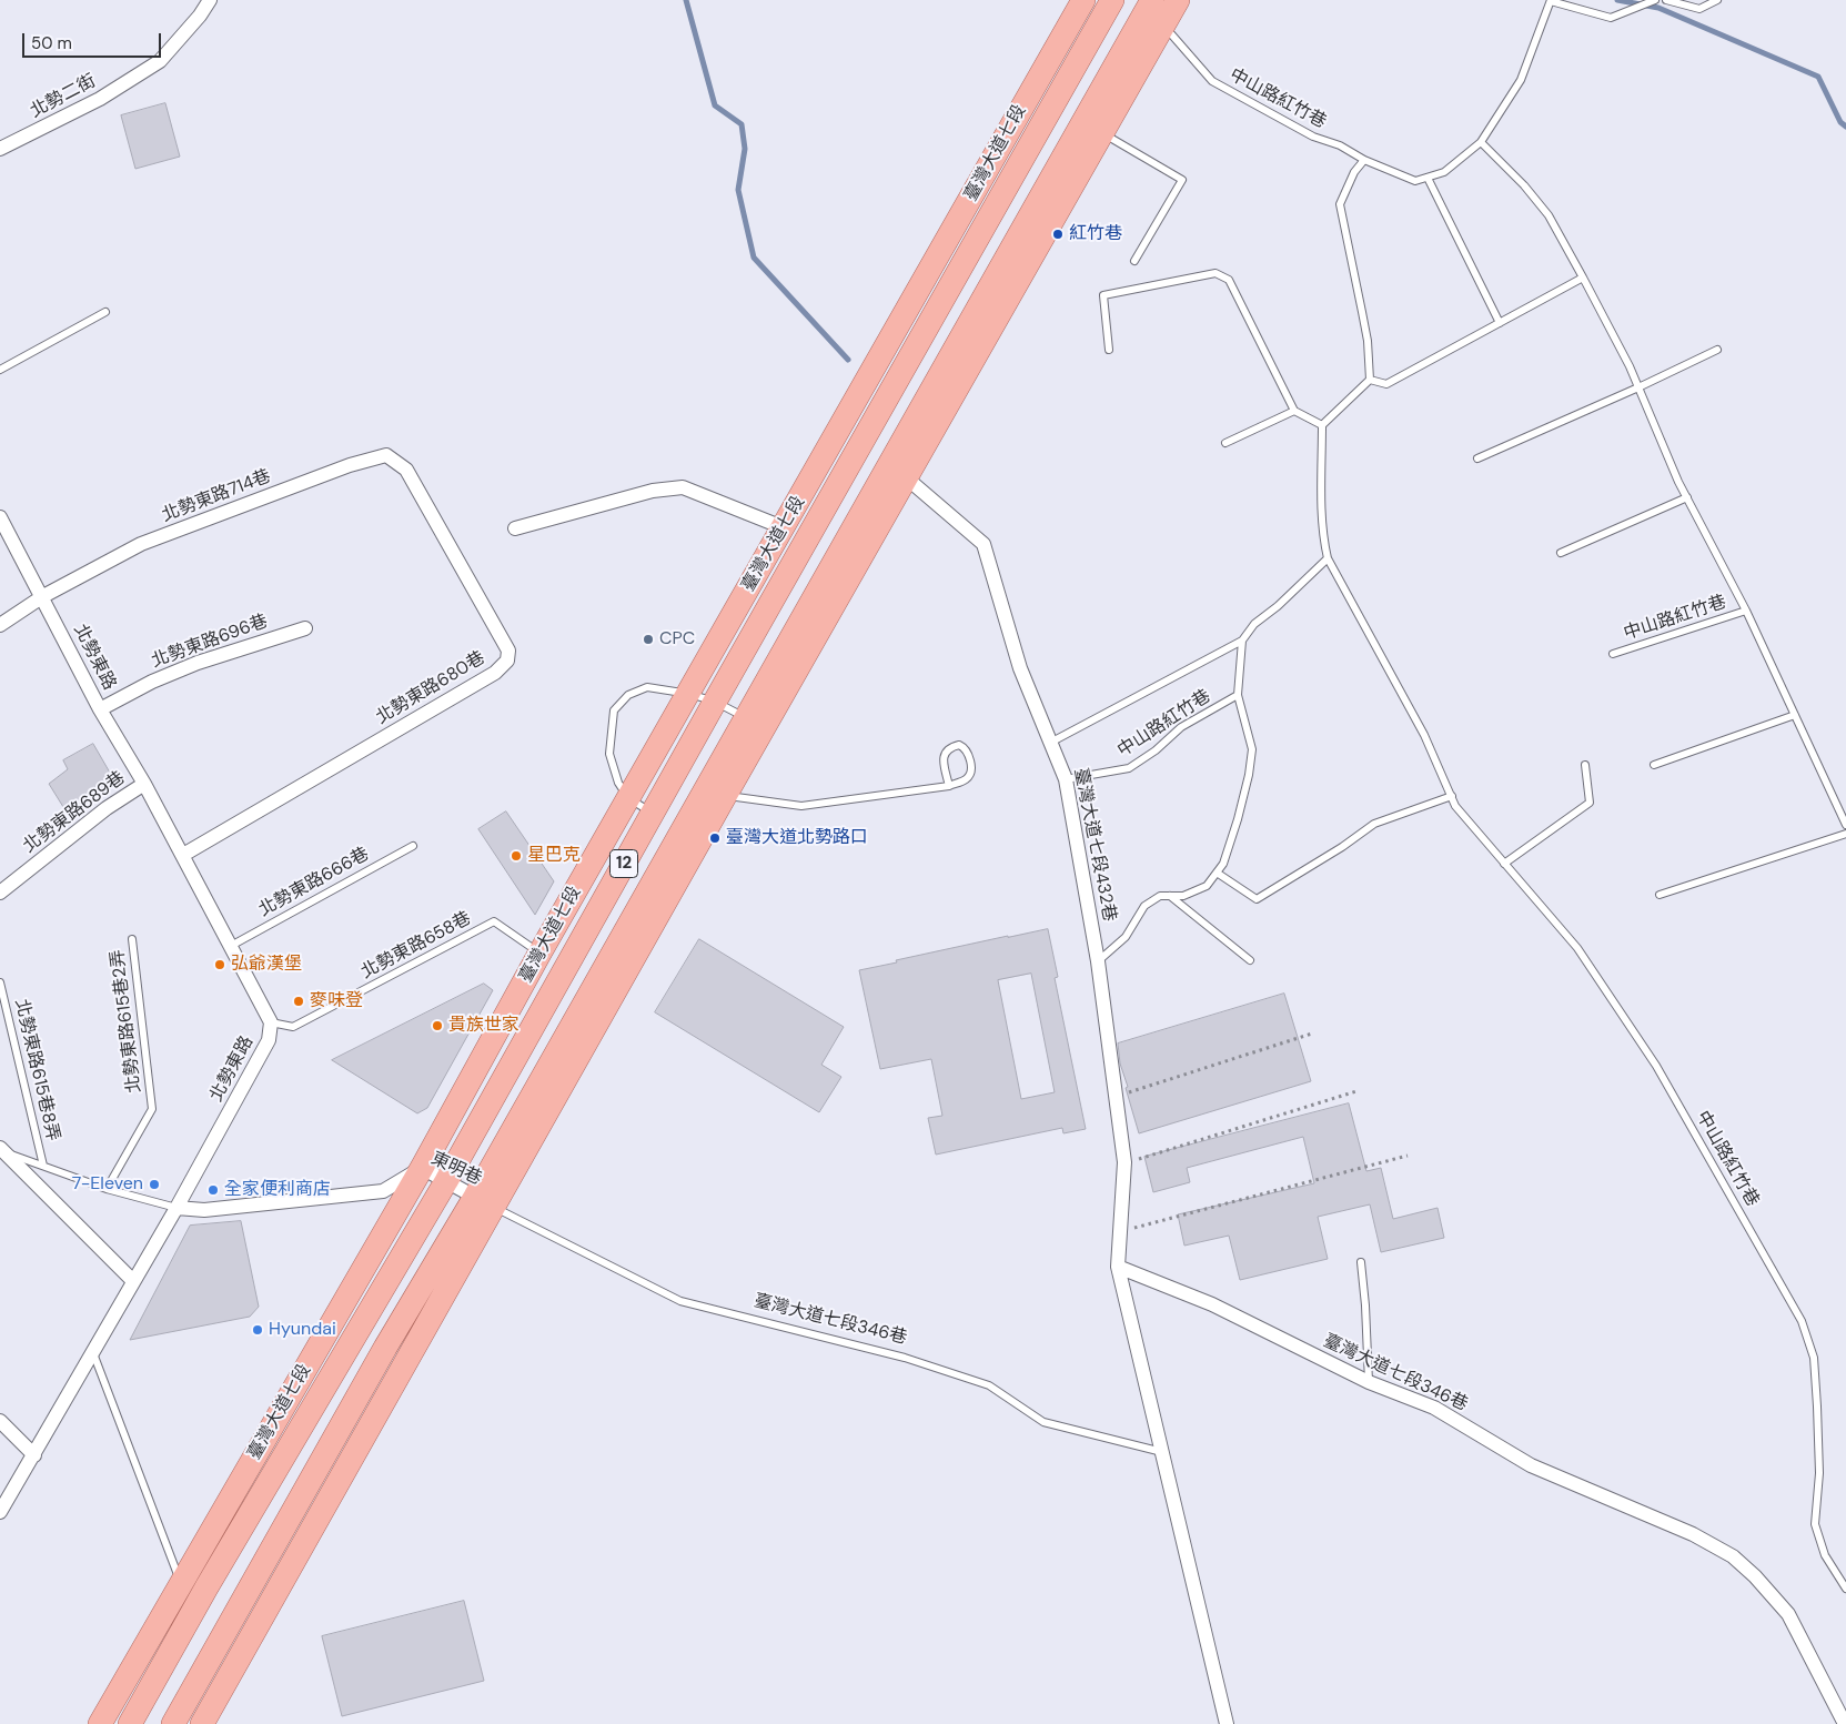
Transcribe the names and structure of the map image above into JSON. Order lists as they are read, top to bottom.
{
  "streets": {
    "main road": ["臺灣大道七段", "12"],
    "street": [
      "北勢二街",
      "北勢東路714巷",
      "北勢東路696巷",
      "北勢東路",
      "北勢東路680巷",
      "北勢東路689巷",
      "臺灣大道七段432巷",
      "東明巷",
      "臺灣大道七段346巷"
    ],
    "lane": [
      "中山路紅竹巷",
      "北勢東路666巷",
      "北勢東路658巷",
      "北勢東路615巷2弄",
      "北勢東路615巷8弄"
    ]
  },
  "crossings": [
    ["中山路紅竹巷", "臺灣大道七段432巷"],
    ["中山路紅竹巷", "12"],
    ["臺灣大道七段", "北勢東路658巷"],
    ["臺灣大道七段", "東明巷"],
    ["北勢東路714巷", "北勢東路"],
    ["北勢東路714巷", "北勢東路680巷"],
    ["北勢東路696巷", "北勢東路"],
    ["北勢東路", "北勢東路680巷"],
    ["北勢東路", "北勢東路689巷"],
    ["北勢東路", "北勢東路666巷"],
    ["北勢東路", "北勢東路658巷"],
    ["北勢東路", "東明巷"],
    ["臺灣大道七段432巷", "12"],
    ["臺灣大道七段432巷", "臺灣大道七段346巷"],
    ["12", "東明巷"],
    ["12", "臺灣大道七段346巷"],
    ["東明巷", "臺灣大道七段346巷"]
  ],
  "places": [
    "紅竹巷",
    "CPC",
    "臺灣大道北勢路口",
    "星巴克",
    "弘爺漢堡",
    "麥味登",
    "貴族世家",
    "7-Eleven",
    "全家便利商店",
    "Hyundai"
  ],
  "scale_bar": "50 m"
}
